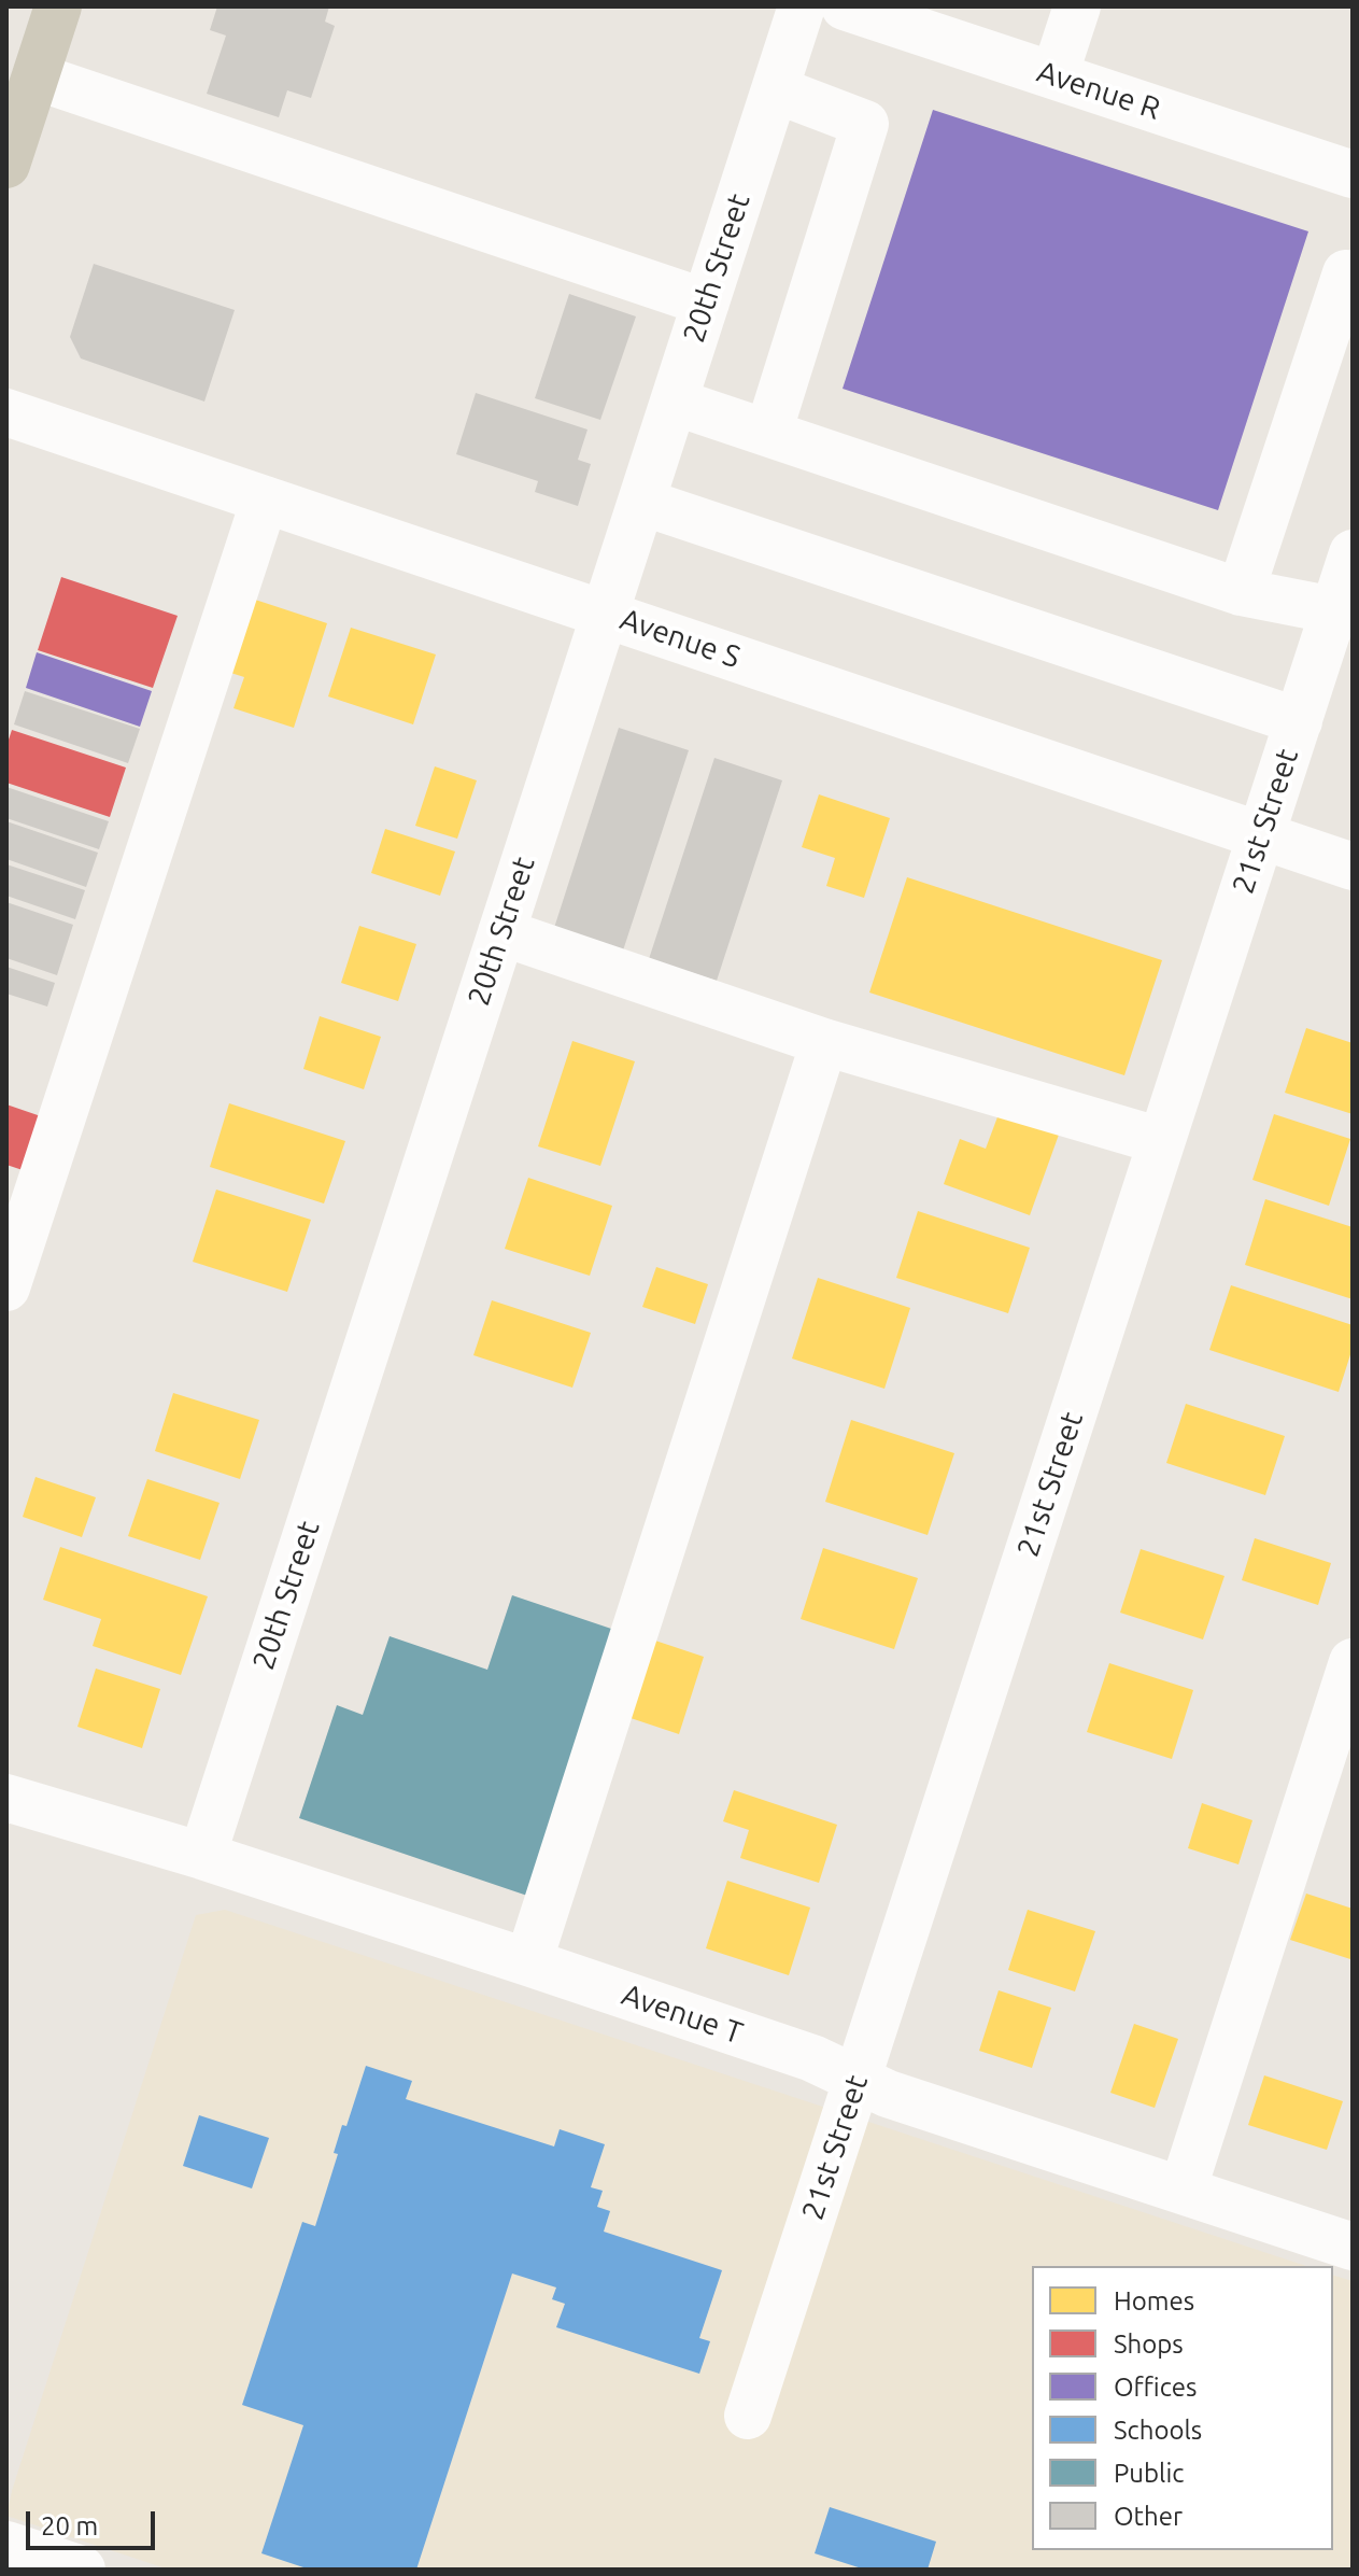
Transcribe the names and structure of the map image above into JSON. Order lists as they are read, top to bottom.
{
  "streets": {
    "street": [
      "Avenue R",
      "20th Street",
      "Avenue S",
      "21st Street",
      "Avenue T"
    ]
  },
  "crossings": [
    ["20th Street", "Avenue S"],
    ["20th Street", "Avenue T"],
    ["Avenue S", "21st Street"],
    ["21st Street", "Avenue T"]
  ],
  "legend": [
    "Homes",
    "Shops",
    "Offices",
    "Schools",
    "Public",
    "Other"
  ],
  "scale_bar": "20 m"
}
